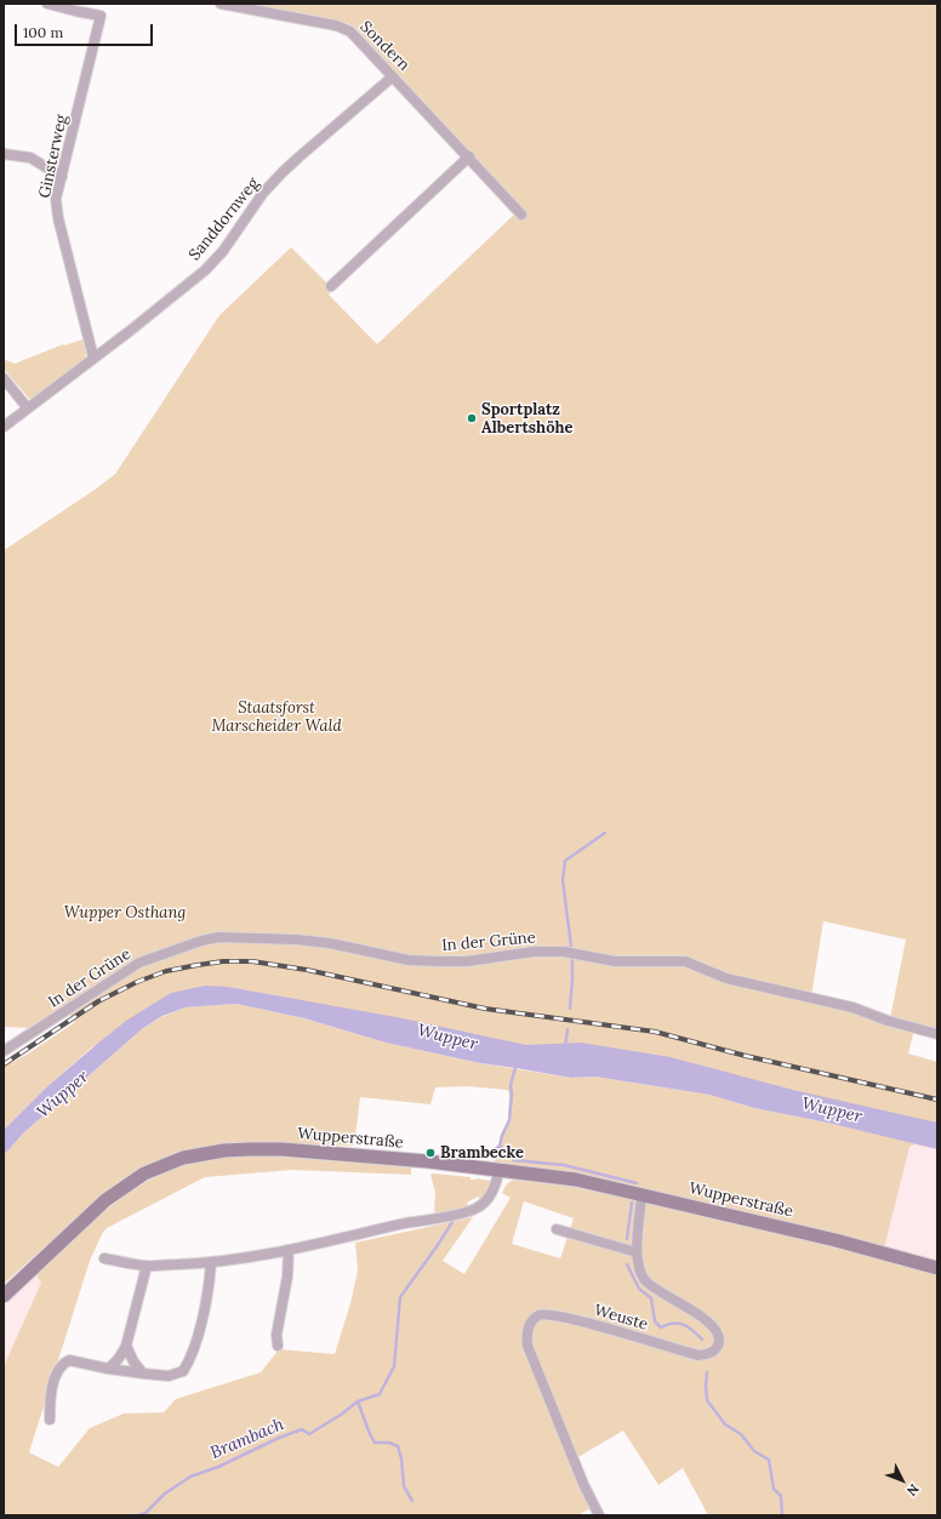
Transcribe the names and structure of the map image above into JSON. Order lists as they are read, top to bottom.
{
  "streets": {
    "main road": ["Wupperstraße"],
    "street": [
      "Sondern",
      "Ginsterweg",
      "Sanddornweg",
      "In der Grüne",
      "Weuste"
    ]
  },
  "crossings": [
    ["Sondern", "Sanddornweg"],
    ["Ginsterweg", "Sanddornweg"],
    ["Wupperstraße", "Weuste"]
  ],
  "water": ["Wupper", "Brambach"],
  "parks": ["Staatsforst Marscheider Wald", "Wupper Osthang"],
  "places": ["Sportplatz Albertshöhe", "Brambecke"],
  "scale_bar": "100 m",
  "north": "bottom right"
}
